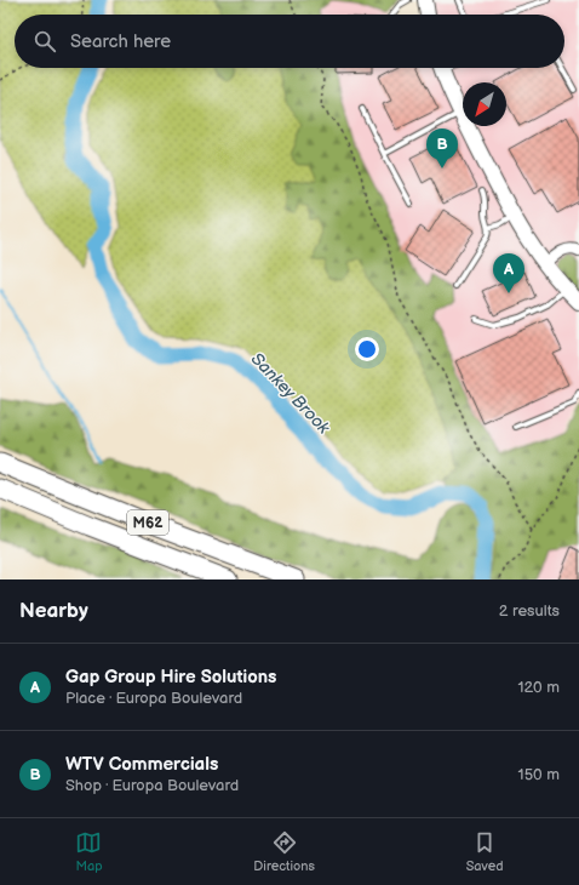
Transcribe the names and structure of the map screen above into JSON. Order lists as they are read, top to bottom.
{
  "streets": {
    "highway": ["M62"]
  },
  "water": ["Sankey Brook"],
  "north": "bottom left",
  "page": {
    "search": "Search here",
    "pins": ["B", "A"],
    "heading": ["Nearby", "2 results"],
    "list": [
      {
        "mark": "A",
        "name": "Gap Group Hire Solutions",
        "note": "Place · Europa Boulevard",
        "value": "120 m"
      },
      {
        "mark": "B",
        "name": "WTV Commercials",
        "note": "Shop · Europa Boulevard",
        "value": "150 m"
      }
    ],
    "nav": ["Map", "Directions", "Saved"]
  }
}
